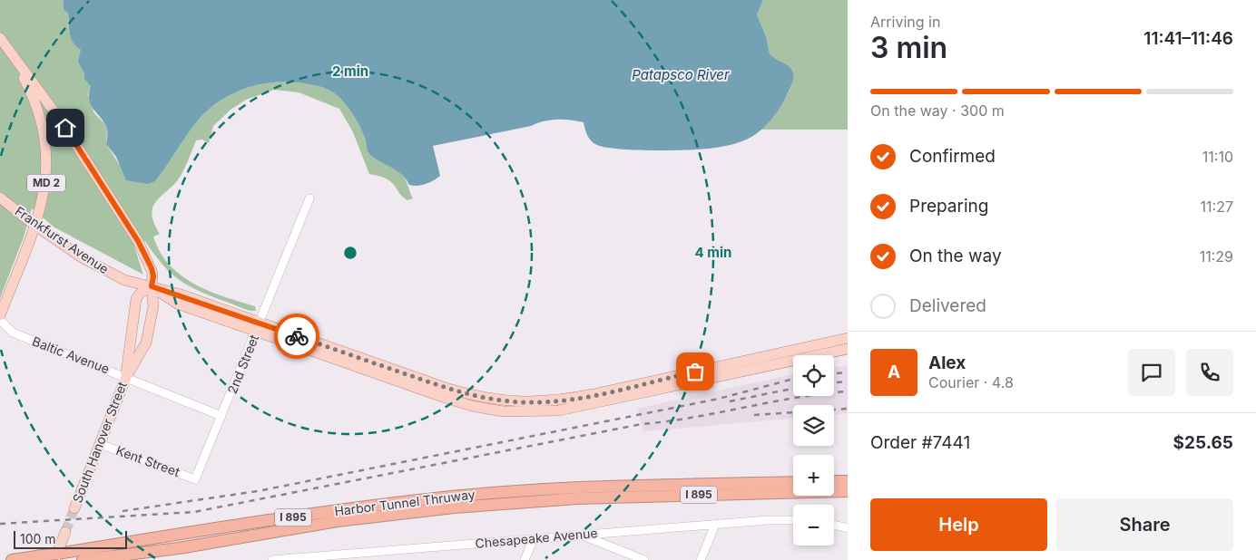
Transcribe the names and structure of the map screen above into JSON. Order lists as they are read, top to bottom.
{
  "streets": {
    "highway": ["I 895", "Harbor Tunnel Thruway"],
    "main road": ["MD 2", "Frankfurst Avenue", "South Hanover Street"],
    "street": [
      "Baltic Avenue",
      "2nd Street",
      "Kent Street",
      "Chesapeake Avenue"
    ]
  },
  "crossings": [
    ["MD 2", "Frankfurst Avenue"],
    ["MD 2", "South Hanover Street"],
    ["Frankfurst Avenue", "2nd Street"],
    ["Frankfurst Avenue", "South Hanover Street"],
    ["Baltic Avenue", "2nd Street"],
    ["Baltic Avenue", "South Hanover Street"],
    ["2nd Street", "Kent Street"],
    ["South Hanover Street", "Kent Street"]
  ],
  "water": ["Patapsco River"],
  "scale_bar": "100 m",
  "page": {
    "heading": ["3 min", "Arriving in", "11:41–11:46"],
    "panel": [
      "Alex",
      "Courier · 4.8",
      "Order #7441",
      "$25.65"
    ],
    "bar": "On the way · 300 m",
    "list": [
      ["Confirmed", "11:10"],
      ["Preparing", "11:27"],
      ["On the way", "11:29"],
      "Delivered"
    ],
    "round": "A",
    "map_buttons": ["+", "−"],
    "buttons": ["Help", "Share"],
    "scale": "100 m"
  },
  "rings": ["2 min", "4 min"]
}
